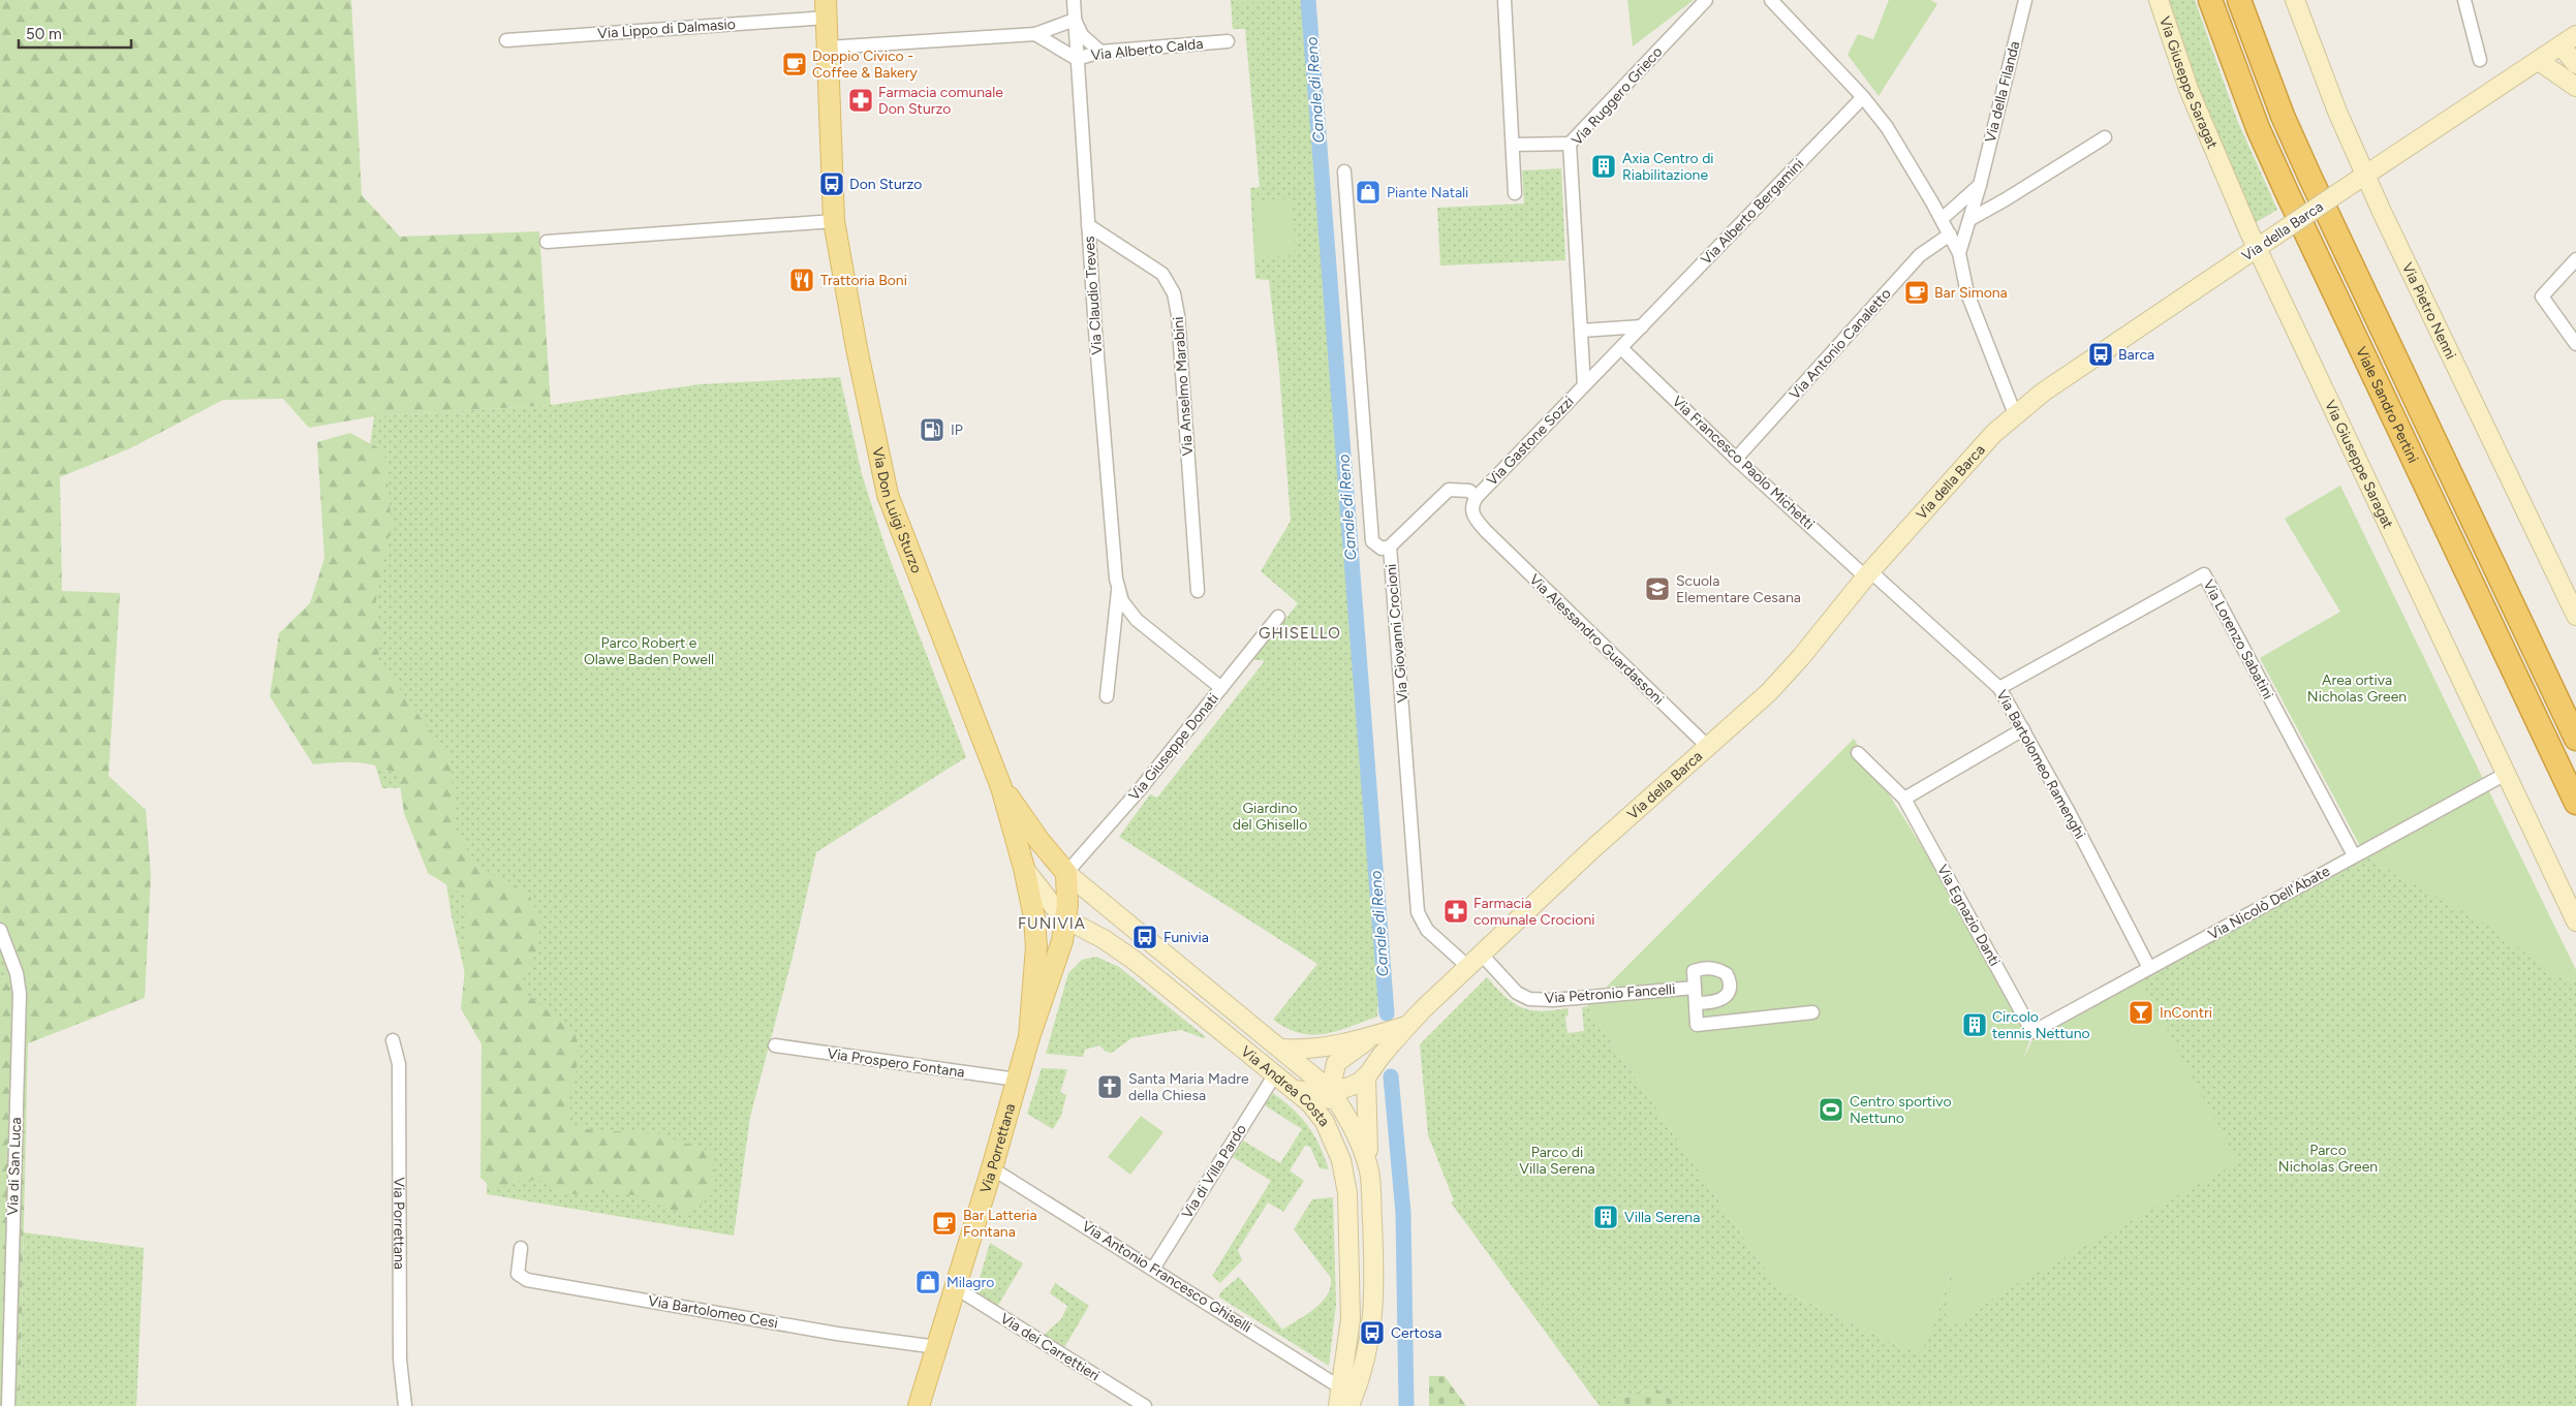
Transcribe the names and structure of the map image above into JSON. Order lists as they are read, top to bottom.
{
  "streets": {
    "highway": ["Viale Sandro Pertini"],
    "main road": ["Via Don Luigi Sturzo", "Via Porrettana"],
    "street": [
      "Via Lippo di Dalmasio",
      "Via Alberto Calda",
      "Via Giuseppe Saragat",
      "Via della Filanda",
      "Via Ruggero Grieco",
      "Via Alberto Bergamini",
      "Via della Barca",
      "Via Claudio Treves",
      "Via Pietro Nenni",
      "Via Antonio Canaletto",
      "Via Anselmo Marabini",
      "Via Gastone Sozzi",
      "Via Francesco Paolo Michetti",
      "Via Giovanni Crocioni",
      "Via Alessandro Guardassoni",
      "Via Lorenzo Sabatini",
      "Via Giuseppe Donati",
      "Via Bartolomeo Ramenghi",
      "Via Nicolò Dell'Abate",
      "Via Egnazio Danti",
      "Via Petronio Fancelli",
      "Via Prospero Fontana",
      "Via Andrea Costa",
      "Via di San Luca",
      "Via di Villa Pardo",
      "Via Antonio Francesco Ghiselli",
      "Via Bartolomeo Cesi",
      "Via dei Carrettieri"
    ]
  },
  "crossings": [
    ["Via Lippo di Dalmasio", "Via Don Luigi Sturzo"],
    ["Via Alberto Calda", "Via Claudio Treves"],
    ["Via Giuseppe Saragat", "Via della Barca"],
    ["Via Giuseppe Saragat", "Via Nicolò Dell'Abate"],
    ["Via della Filanda", "Via Alberto Bergamini"],
    ["Via della Filanda", "Via della Barca"],
    ["Via della Filanda", "Via Antonio Canaletto"],
    ["Via Ruggero Grieco", "Via Gastone Sozzi"],
    ["Via Alberto Bergamini", "Via Gastone Sozzi"],
    ["Via Alberto Bergamini", "Via Francesco Paolo Michetti"],
    ["Via della Barca", "Via Pietro Nenni"],
    ["Via della Barca", "Via Francesco Paolo Michetti"],
    ["Via della Barca", "Via Giovanni Crocioni"],
    ["Via della Barca", "Via Alessandro Guardassoni"],
    ["Via della Barca", "Via Bartolomeo Ramenghi"],
    ["Via della Barca", "Via Petronio Fancelli"],
    ["Via della Barca", "Via Andrea Costa"],
    ["Via Claudio Treves", "Via Anselmo Marabini"],
    ["Via Claudio Treves", "Via Giuseppe Donati"],
    ["Via Antonio Canaletto", "Via Francesco Paolo Michetti"],
    ["Via Gastone Sozzi", "Via Francesco Paolo Michetti"],
    ["Via Gastone Sozzi", "Via Giovanni Crocioni"],
    ["Via Gastone Sozzi", "Via Alessandro Guardassoni"],
    ["Via Francesco Paolo Michetti", "Via Bartolomeo Ramenghi"],
    ["Via Don Luigi Sturzo", "Via Giuseppe Donati"],
    ["Via Don Luigi Sturzo", "Via Andrea Costa"],
    ["Via Don Luigi Sturzo", "Via Porrettana"],
    ["Via Lorenzo Sabatini", "Via Bartolomeo Ramenghi"],
    ["Via Lorenzo Sabatini", "Via Nicolò Dell'Abate"],
    ["Via Giuseppe Donati", "Via Andrea Costa"],
    ["Via Giuseppe Donati", "Via Porrettana"],
    ["Via Bartolomeo Ramenghi", "Via Nicolò Dell'Abate"],
    ["Via Nicolò Dell'Abate", "Via Egnazio Danti"],
    ["Via Prospero Fontana", "Via Porrettana"],
    ["Via Andrea Costa", "Via Porrettana"],
    ["Via Andrea Costa", "Via di Villa Pardo"],
    ["Via Andrea Costa", "Via Antonio Francesco Ghiselli"],
    ["Via Porrettana", "Via Antonio Francesco Ghiselli"],
    ["Via Porrettana", "Via Bartolomeo Cesi"],
    ["Via Porrettana", "Via dei Carrettieri"],
    ["Via di Villa Pardo", "Via Antonio Francesco Ghiselli"]
  ],
  "districts": ["GHISELLO", "FUNIVIA"],
  "water": ["Canale di Reno"],
  "parks": [
    "Parco Robert e Olawe Baden Powell",
    "Area ortiva Nicholas Green",
    "Giardino del Ghisello",
    "Parco Nicholas Green",
    "Parco di Villa Serena"
  ],
  "places": {
    "cafe": ["Doppio Civico - Coffee & Bakery", "Bar Simona", "Bar Latteria Fontana"],
    "pharmacy": ["Farmacia comunale Don Sturzo", "Farmacia comunale Crocioni"],
    "building": ["Axia Centro di Riabilitazione", "Circolo tennis Nettuno", "Villa Serena"],
    "bus stop": [
      "Don Sturzo",
      "Barca",
      "Funivia",
      "Certosa"
    ],
    "shop": ["Piante Natali", "Milagro"],
    "restaurant": ["Trattoria Boni"],
    "fuel station": ["IP"],
    "school or university": ["Scuola Elementare Cesana"],
    "bar": ["InContri"],
    "church": ["Santa Maria Madre della Chiesa"],
    "sports": ["Centro sportivo Nettuno"]
  },
  "scale_bar": "50 m"
}
